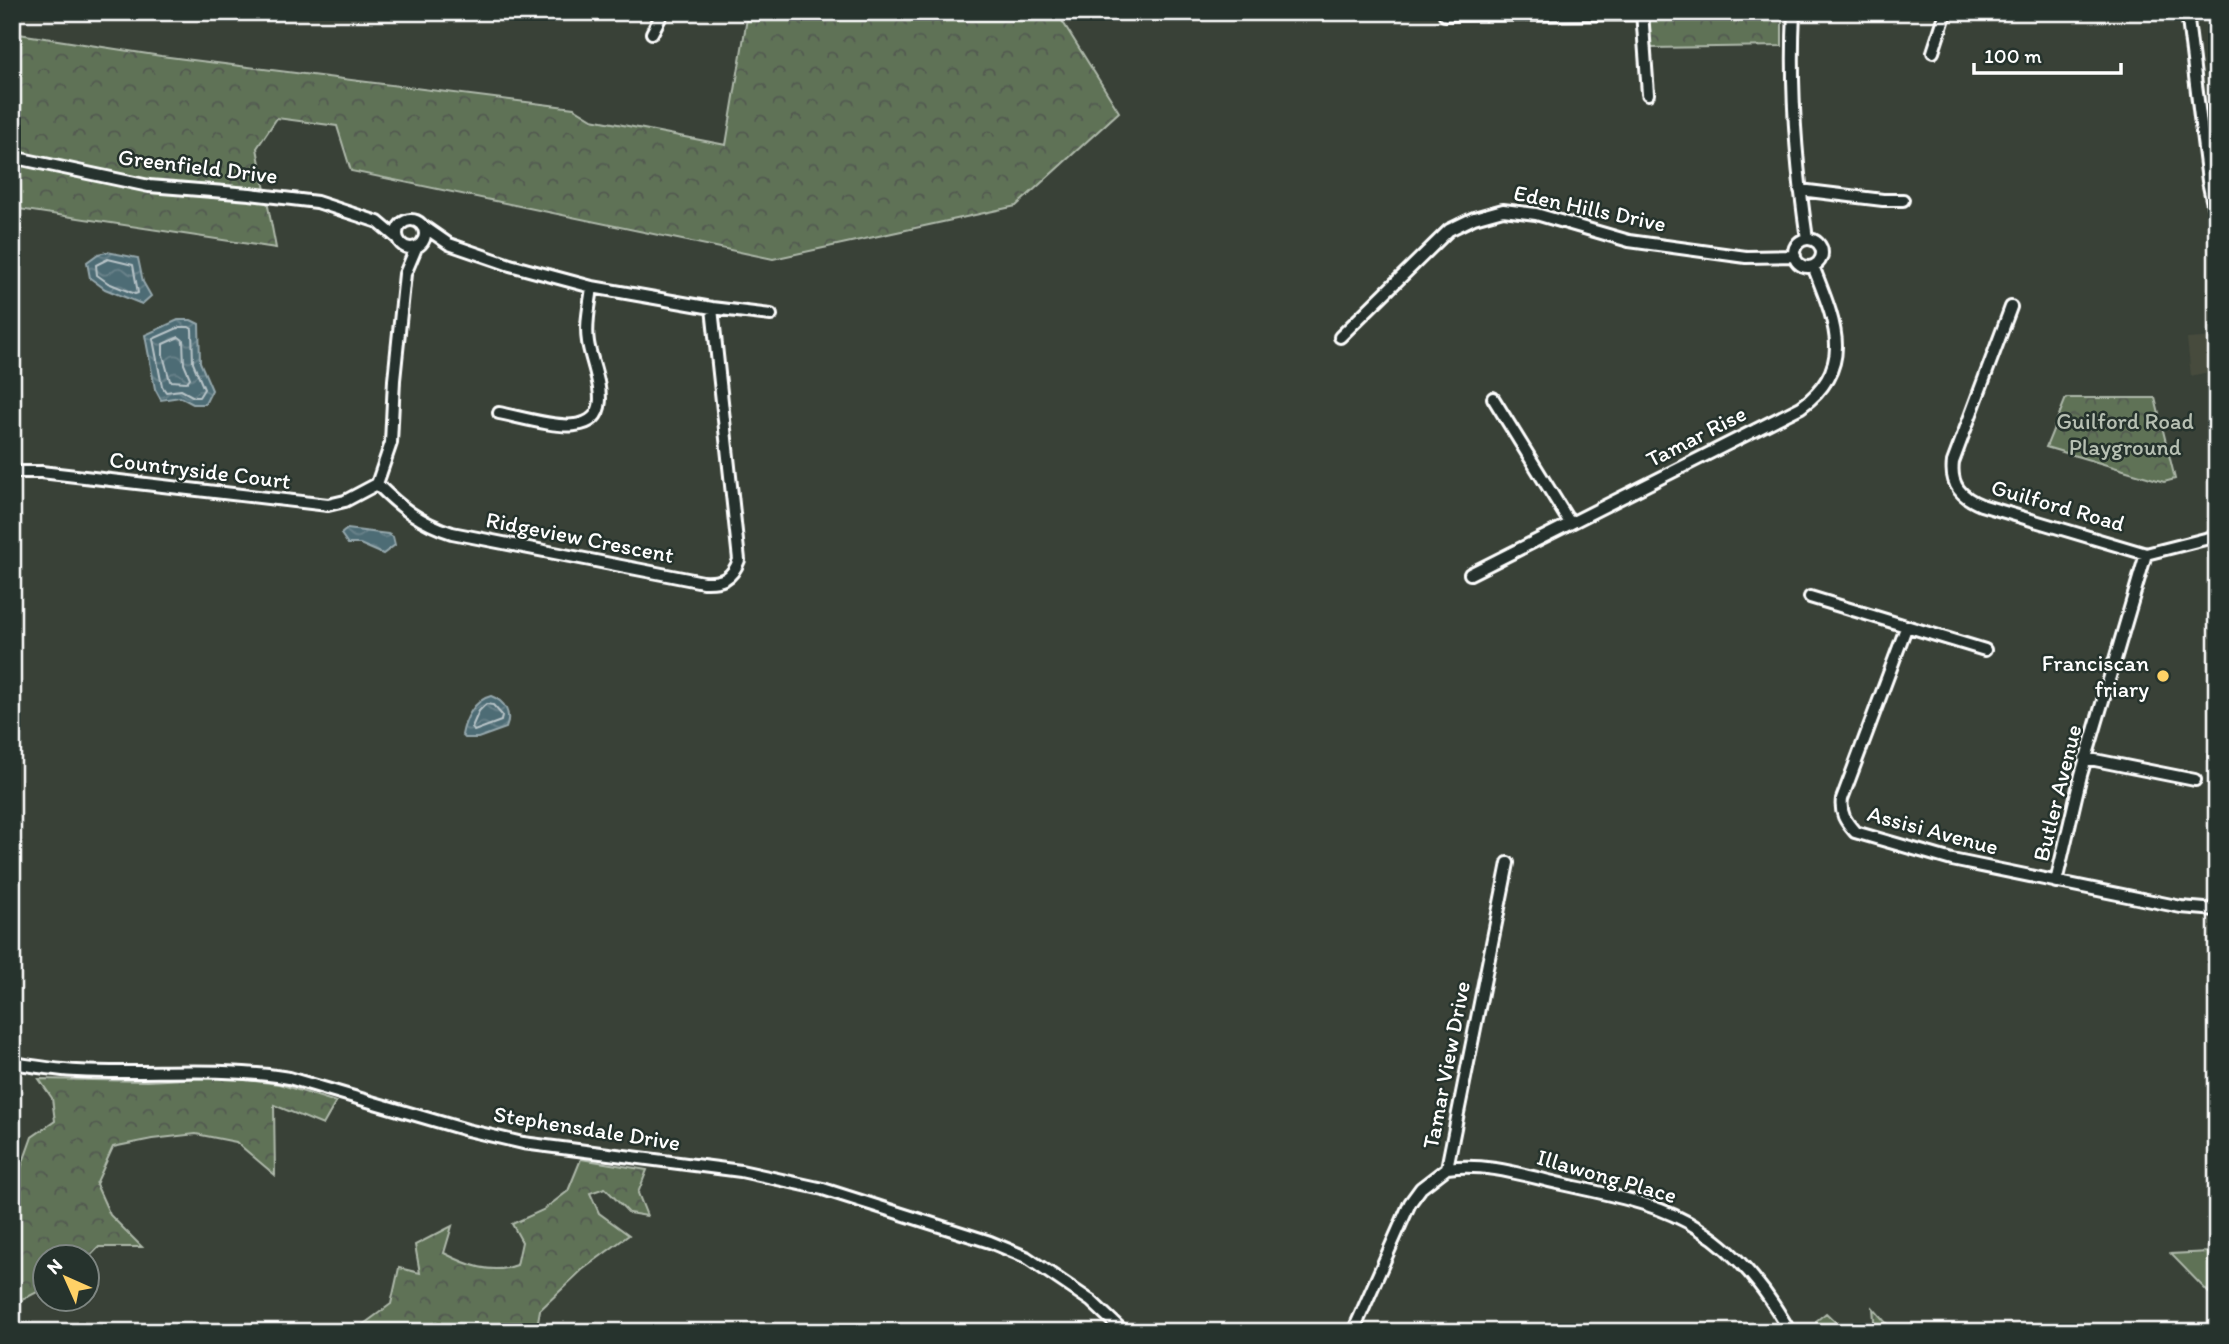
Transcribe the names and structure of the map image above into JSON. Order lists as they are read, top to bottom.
{
  "streets": {
    "street": [
      "Greenfield Drive",
      "Eden Hills Drive",
      "Tamar Rise",
      "Countryside Court",
      "Guilford Road",
      "Ridgeview Crescent",
      "Butler Avenue",
      "Assisi Avenue",
      "Tamar View Drive",
      "Stephensdale Drive",
      "Illawong Place"
    ]
  },
  "crossings": [
    ["Eden Hills Drive", "Tamar Rise"],
    ["Countryside Court", "Ridgeview Crescent"],
    ["Guilford Road", "Butler Avenue"],
    ["Butler Avenue", "Assisi Avenue"],
    ["Tamar View Drive", "Illawong Place"]
  ],
  "parks": ["Guilford Road Playground"],
  "places": ["Franciscan friary"],
  "scale_bar": "100 m",
  "north": "top left"
}
